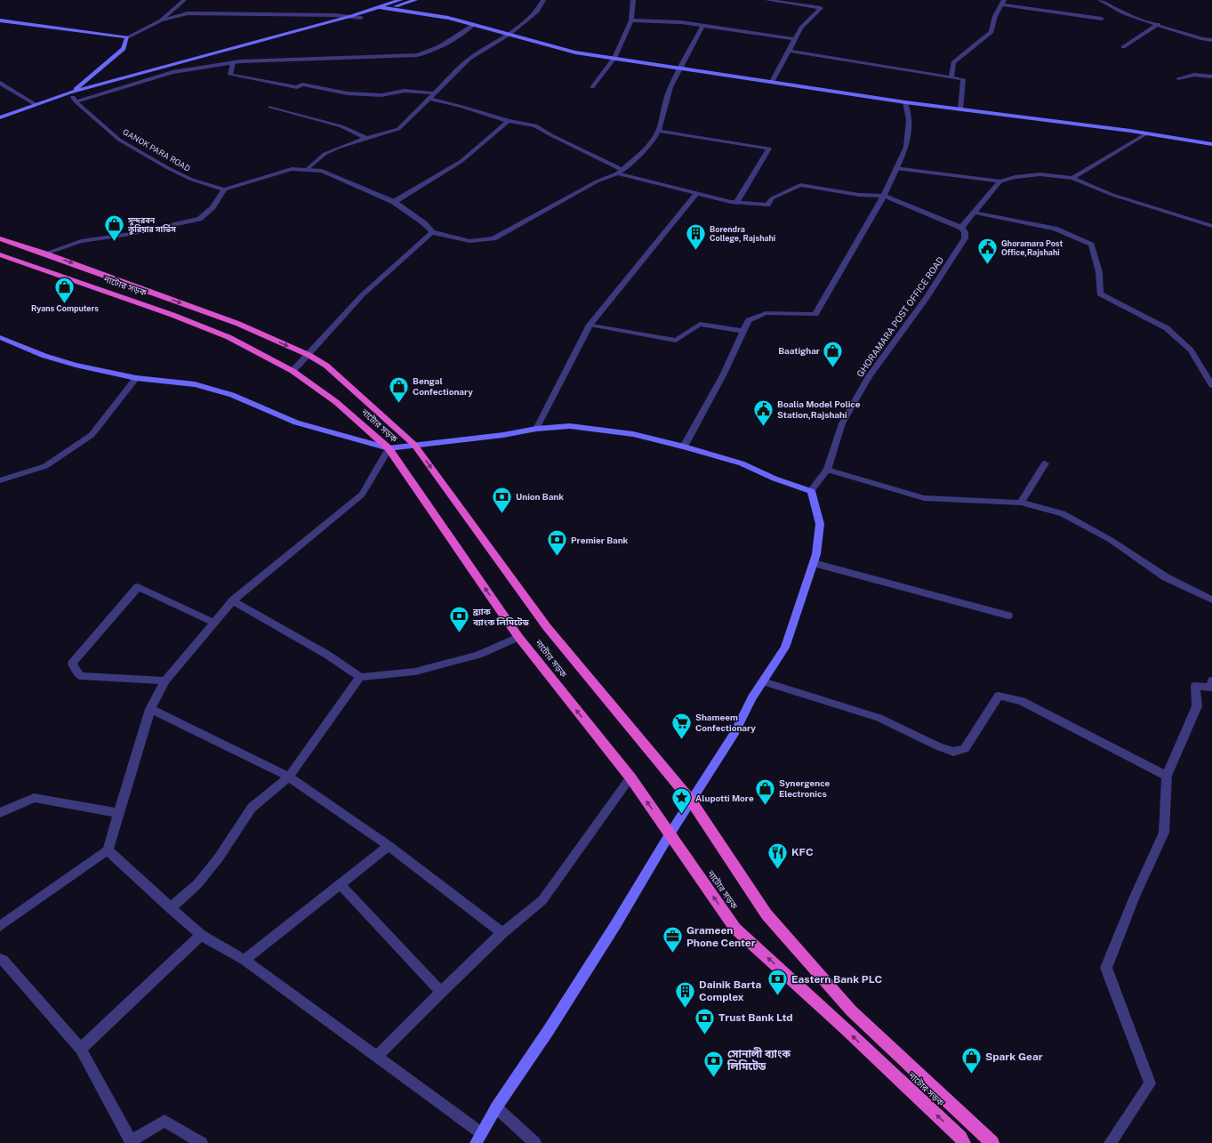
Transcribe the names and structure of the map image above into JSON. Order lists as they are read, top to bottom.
{
  "streets": {
    "highway": ["নাটোর সড়ক"],
    "street": ["GANOK PARA ROAD", "GHORAMARA POST OFFICE ROAD"]
  },
  "places": {
    "shop": [
      "সুন্দরবন কুরিয়ার সার্ভিস",
      "Ryans Computers",
      "Baatighar",
      "Bengal Confectionary",
      "Synergence Electronics",
      "Spark Gear"
    ],
    "building": ["Borendra College, Rajshahi", "Dainik Barta Complex"],
    "public building": ["Ghoramara Post Office,Rajshahi", "Boalia Model Police Station,Rajshahi"],
    "bank": [
      "Union Bank",
      "Premier Bank",
      "ব্র্যাক ব্যাংক লিমিটেড",
      "Eastern Bank PLC",
      "Trust Bank Ltd",
      "সোনালী ব্যাংক লিমিটেড"
    ],
    "supermarket": ["Shameem Confectionary"],
    "place": ["Alupotti More"],
    "restaurant": ["KFC"],
    "office": ["Grameen Phone Center"]
  }
}
